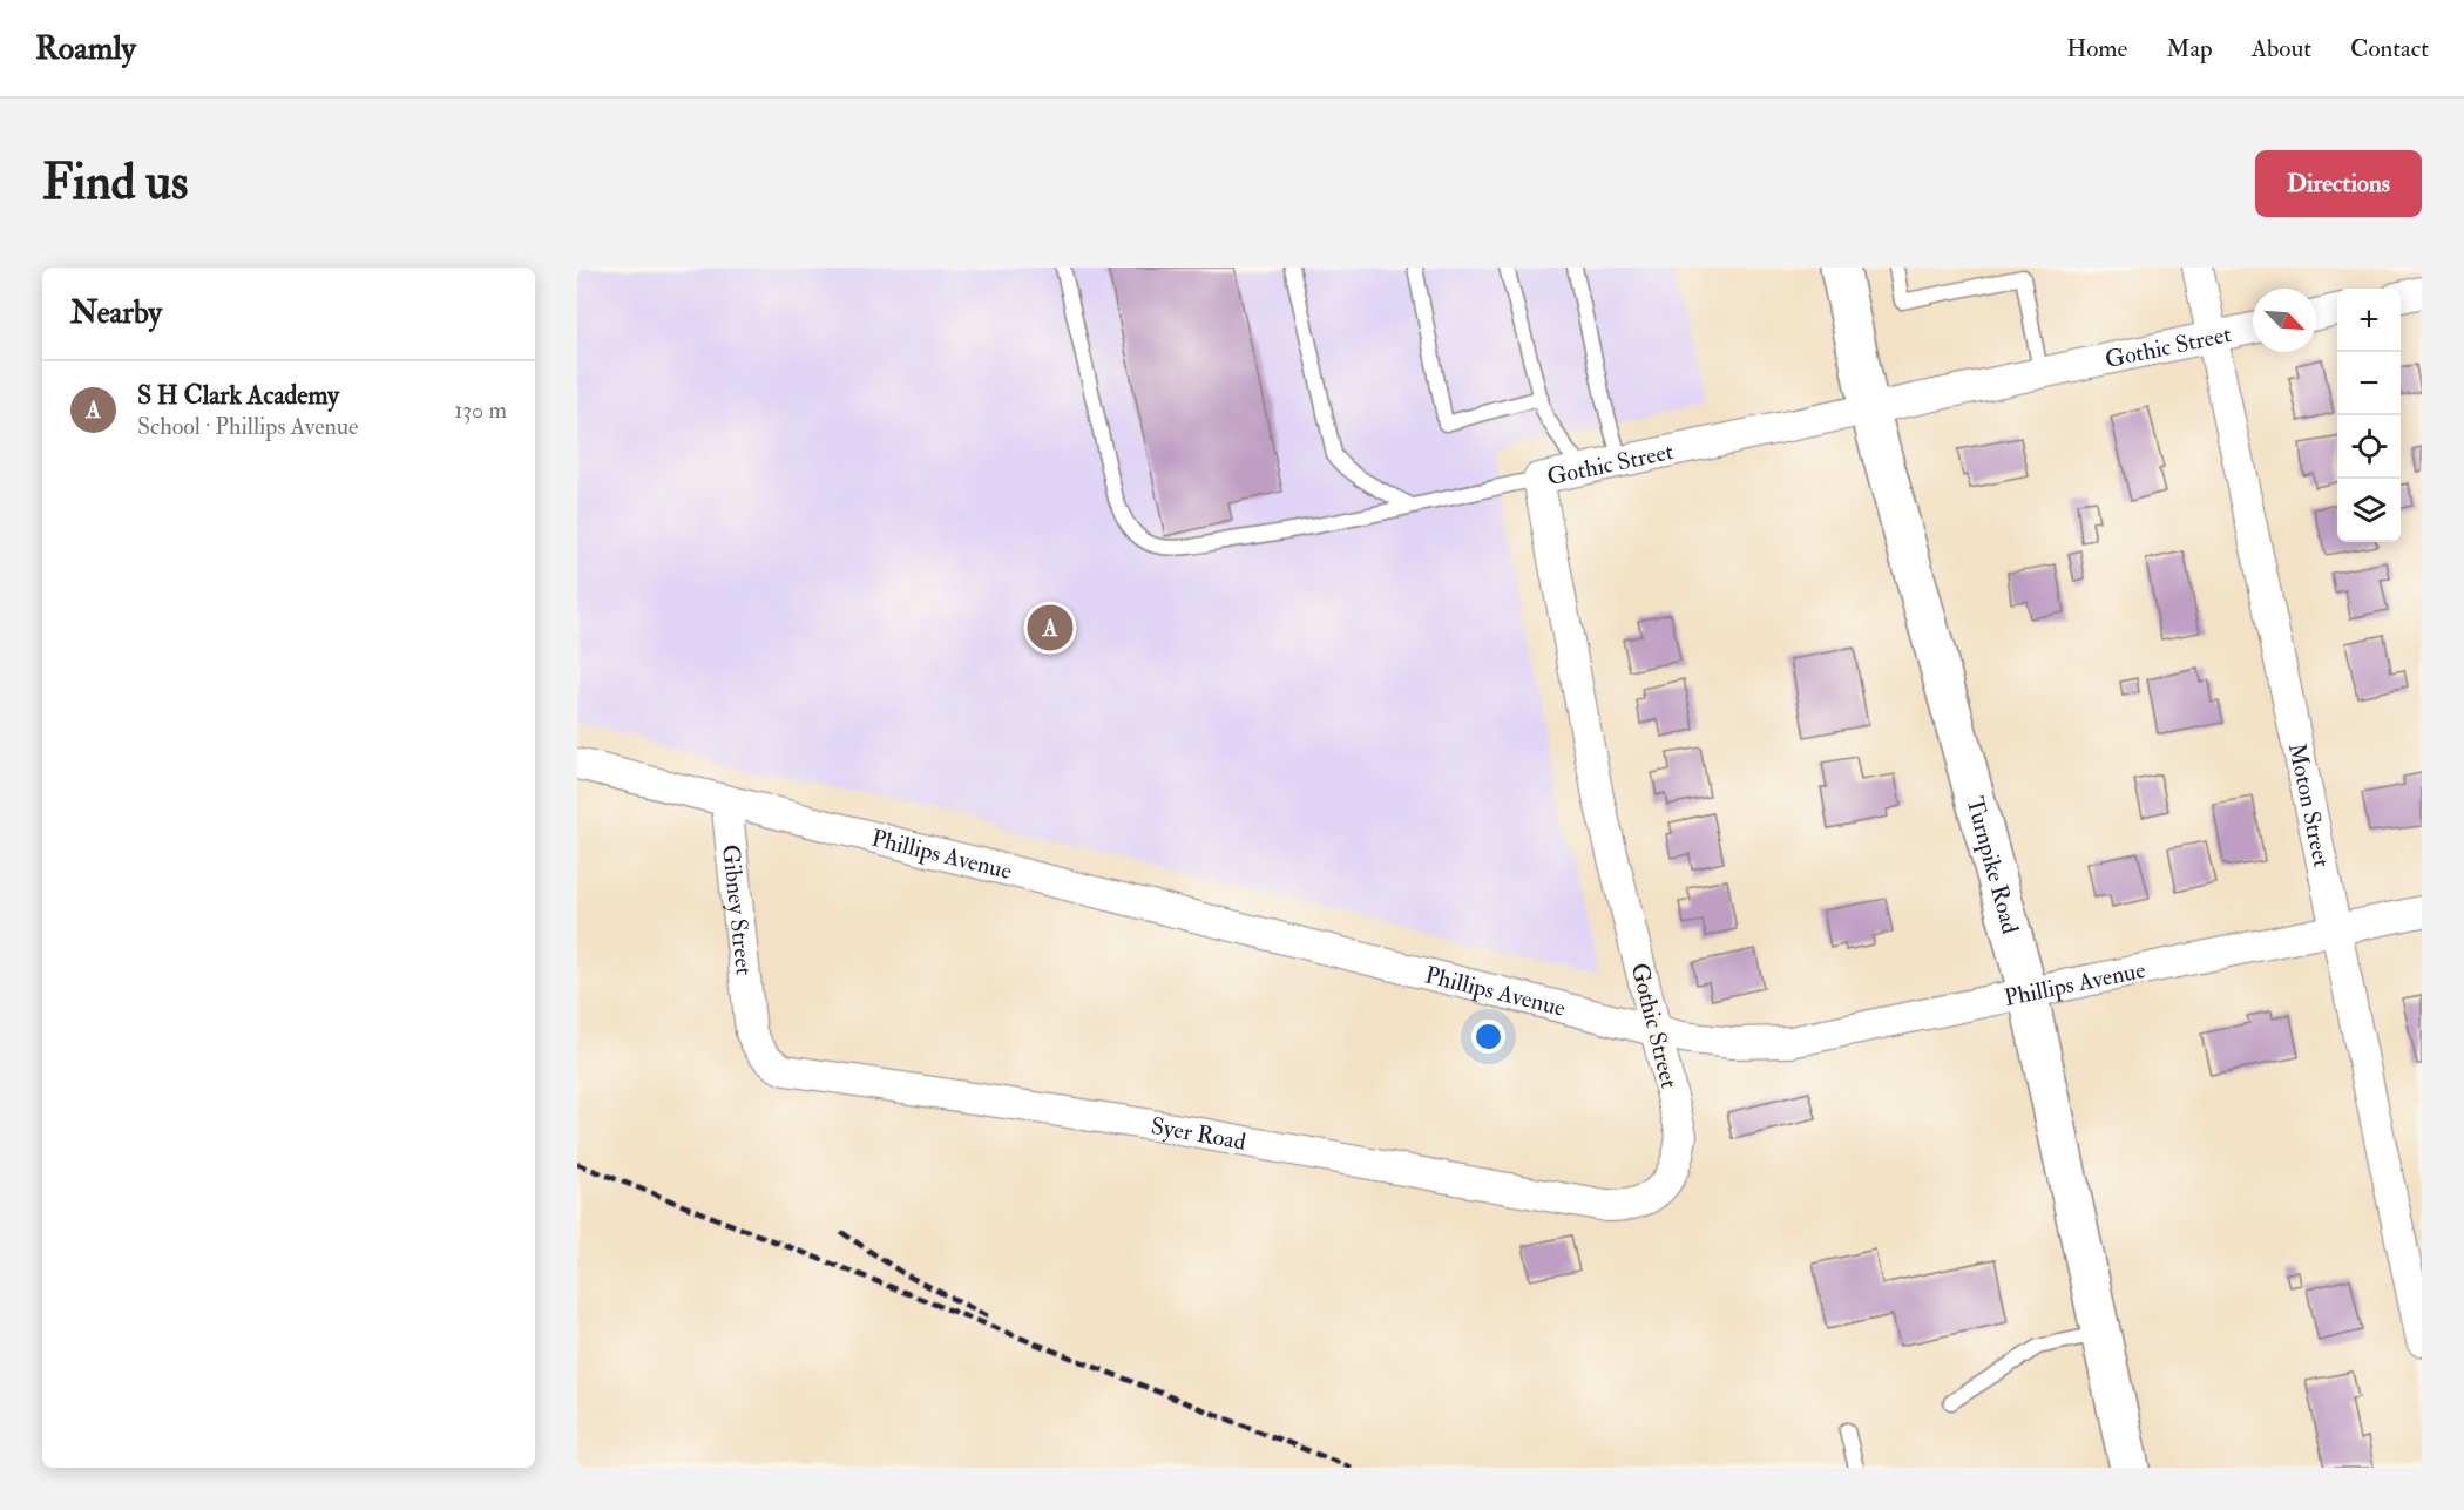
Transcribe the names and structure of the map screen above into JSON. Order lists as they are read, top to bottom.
{
  "streets": {
    "main road": ["Turnpike Road"],
    "street": [
      "Gothic Street",
      "Moton Street",
      "Phillips Avenue",
      "Gibney Street",
      "Syer Road"
    ]
  },
  "crossings": [
    ["Gothic Street", "Moton Street"],
    ["Gothic Street", "Phillips Avenue"],
    ["Gothic Street", "Turnpike Road"],
    ["Gothic Street", "Syer Road"],
    ["Moton Street", "Phillips Avenue"],
    ["Phillips Avenue", "Turnpike Road"],
    ["Phillips Avenue", "Gibney Street"],
    ["Gibney Street", "Syer Road"]
  ],
  "north": "bottom right",
  "page": {
    "header": "Roamly",
    "nav": [
      "Home",
      "Map",
      "About",
      "Contact"
    ],
    "buttons": "Directions",
    "title": "Find us",
    "heading": "Nearby",
    "map_buttons": ["+", "−"],
    "list": [
      {
        "mark": "A",
        "name": "S H Clark Academy",
        "note": "School · Phillips Avenue",
        "value": "130 m"
      }
    ],
    "pins": "A"
  }
}
